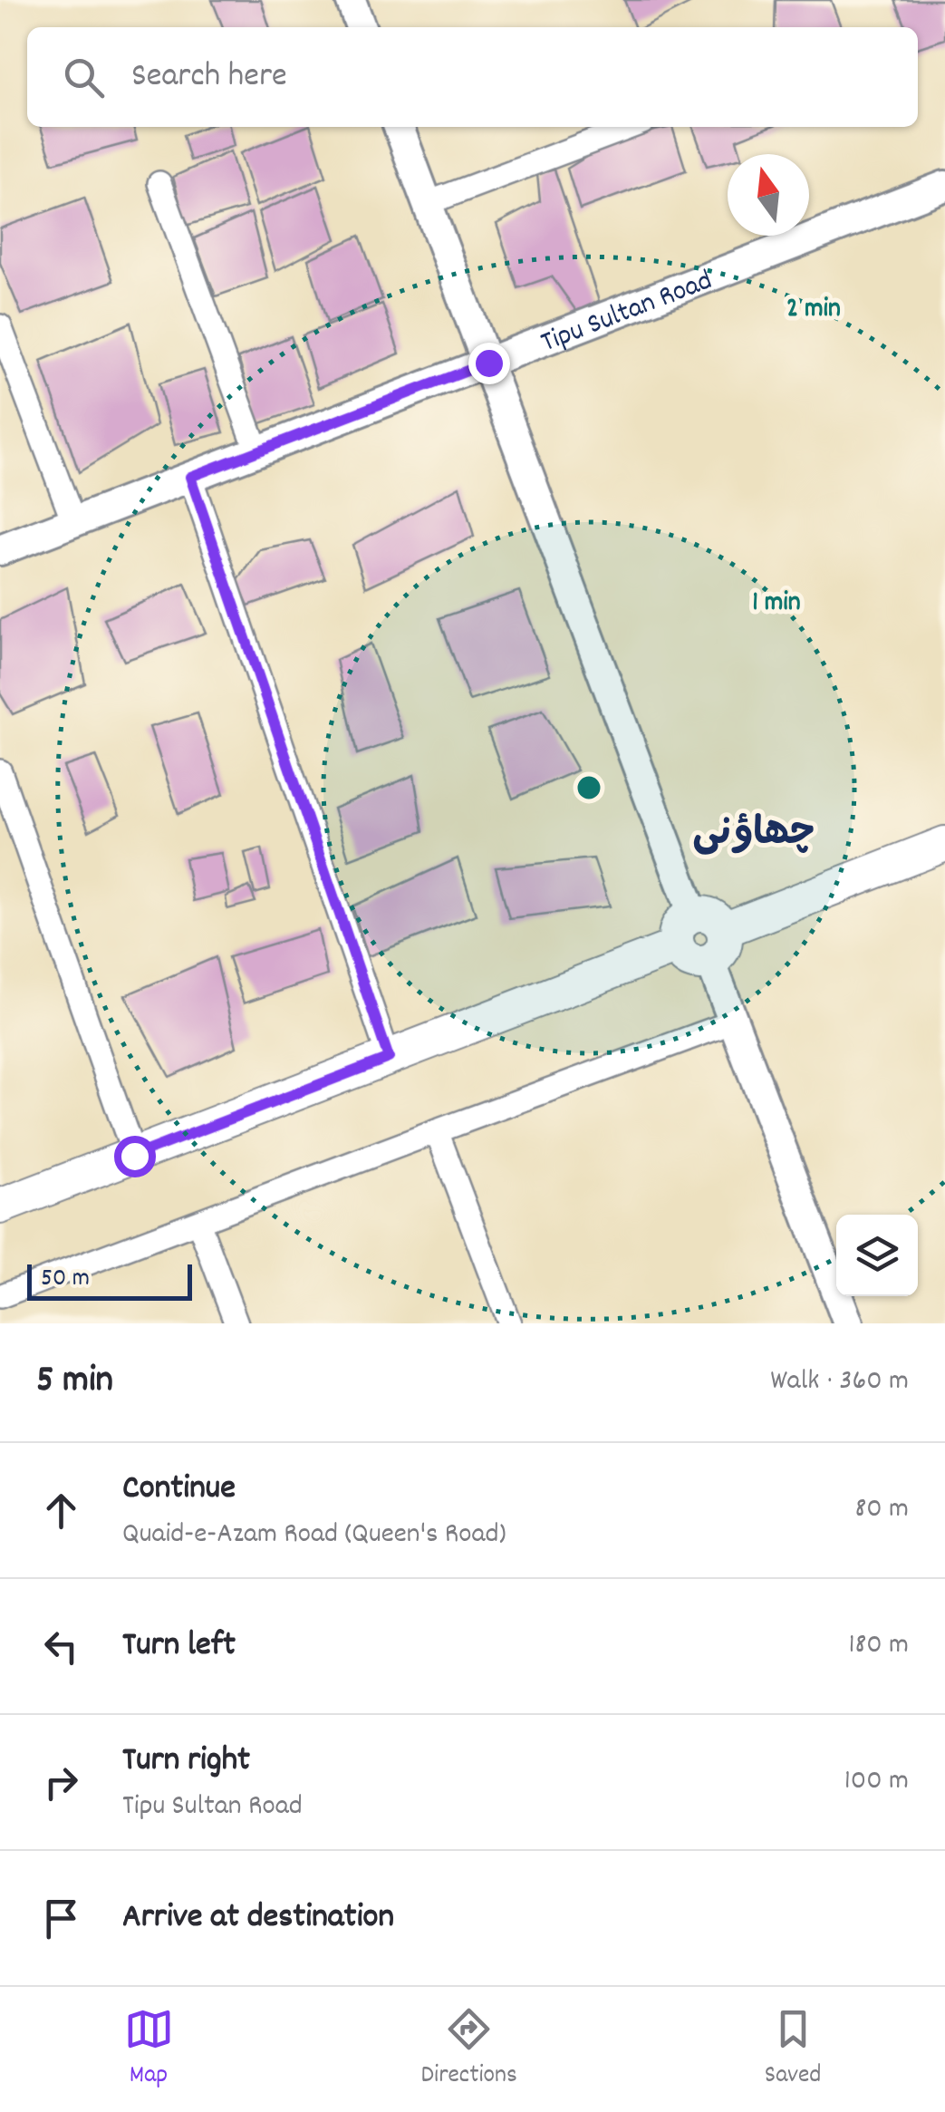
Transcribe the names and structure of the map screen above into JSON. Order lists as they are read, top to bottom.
{
  "streets": {
    "street": ["Tipu Sultan Road"]
  },
  "districts": ["چھاؤنی"],
  "scale_bar": "50 m",
  "north": "top",
  "page": {
    "search": "Search here",
    "scale": "50 m",
    "heading": ["5 min", "Walk · 360 m"],
    "list": [
      ["Continue", "Quaid-e-Azam Road (Queen's Road)", "80 m"],
      ["Turn left", "180 m"],
      ["Turn right", "Tipu Sultan Road", "100 m"],
      "Arrive at destination"
    ],
    "nav": ["Map", "Directions", "Saved"]
  },
  "rings": ["2 min", "1 min"]
}
